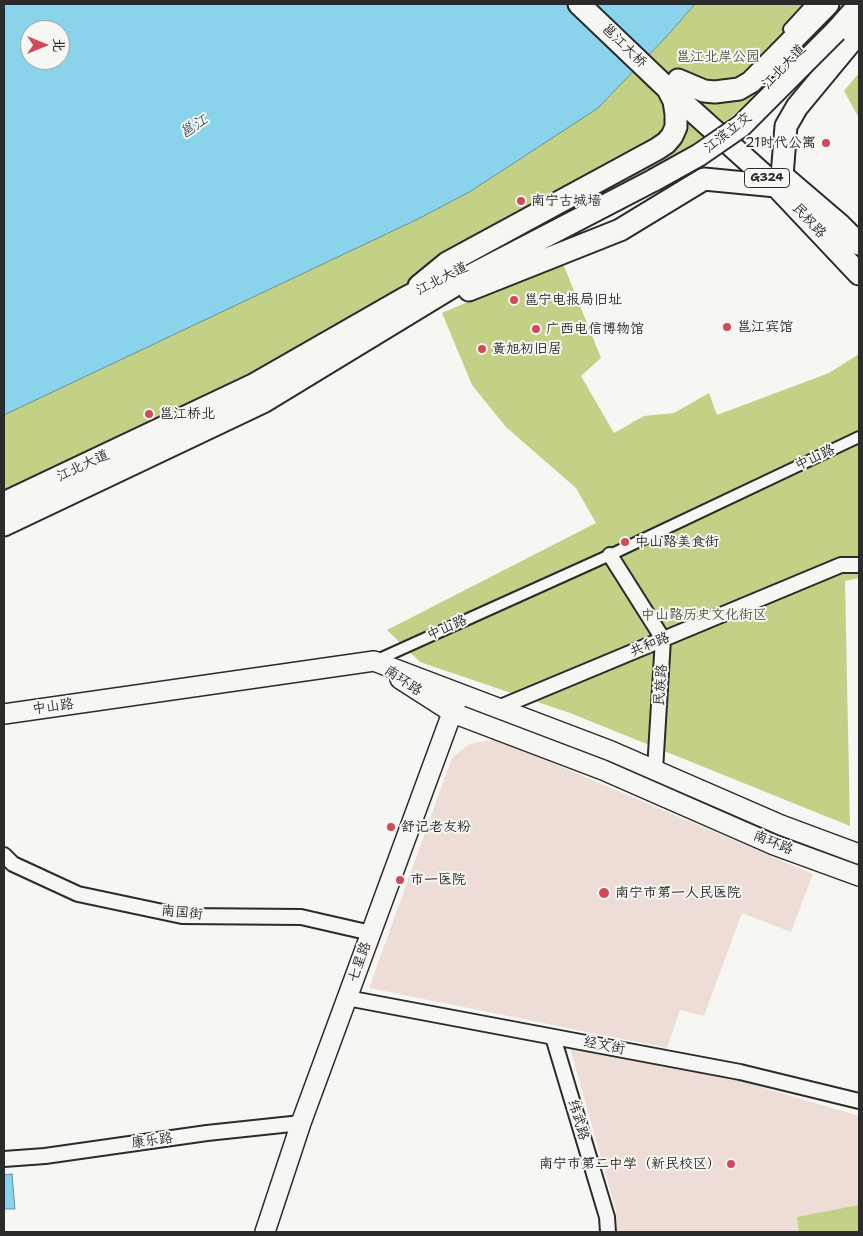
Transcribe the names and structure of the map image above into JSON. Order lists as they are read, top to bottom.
{
  "streets": {
    "main road": [
      "邕江大桥",
      "江北大道",
      "江滨立交",
      "G324",
      "民权路",
      "中山路",
      "南环路",
      "七星路"
    ],
    "street": [
      "共和路",
      "民族路",
      "南国街",
      "经文街",
      "纬武路",
      "康乐路"
    ]
  },
  "crossings": [
    ["邕江大桥", "民权路"],
    ["江北大道", "江滨立交"],
    ["中山路", "南环路"],
    ["共和路", "南环路"],
    ["共和路", "民族路"],
    ["南环路", "民族路"],
    ["南环路", "七星路"],
    ["南国街", "七星路"],
    ["七星路", "经文街"],
    ["七星路", "康乐路"],
    ["经文街", "纬武路"]
  ],
  "water": ["邕江"],
  "parks": ["邕江北岸公园", "中山路历史文化街区"],
  "places": [
    "21时代公寓",
    "南宁古城墙",
    "邕宁电报局旧址",
    "邕江宾馆",
    "广西电信博物馆",
    "黄旭初旧居",
    "邕江桥北",
    "中山路美食街",
    "舒记老友粉",
    "市一医院",
    "南宁市第一人民医院",
    "南宁市第二中学（新民校区）"
  ],
  "north": "right"
}
